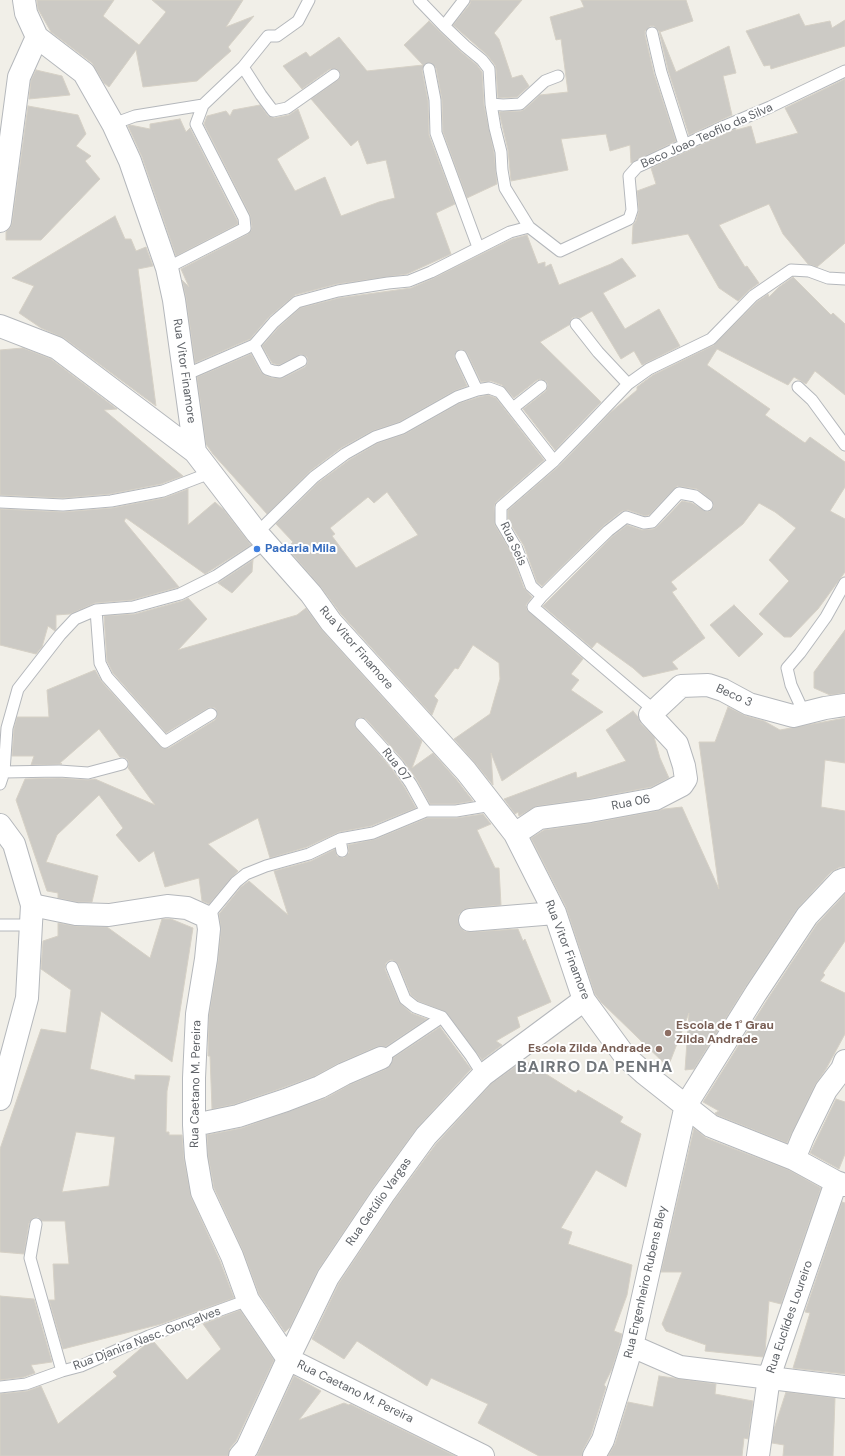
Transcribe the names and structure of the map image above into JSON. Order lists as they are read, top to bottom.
{
  "streets": {
    "street": [
      "Rua Vitor Finamore",
      "Beco 3",
      "Rua 06",
      "Rua Caetano M. Pereira",
      "Rua Getúlio Vargas",
      "Rua Engenheiro Rubens Bley",
      "Rua Euclídes Loureiro"
    ],
    "lane": [
      "Beco Joao Teofilo da Silva",
      "Rua Seis",
      "Rua 07",
      "Rua Djanira Nasc. Gonçalves"
    ]
  },
  "crossings": [
    ["Rua Vitor Finamore", "Rua 06"],
    ["Rua Vitor Finamore", "Rua Getúlio Vargas"],
    ["Rua Vitor Finamore", "Rua Engenheiro Rubens Bley"],
    ["Rua Vitor Finamore", "Rua Euclídes Loureiro"],
    ["Beco 3", "Rua 06"],
    ["Rua Caetano M. Pereira", "Rua Getúlio Vargas"],
    ["Rua Caetano M. Pereira", "Rua Djanira Nasc. Gonçalves"]
  ],
  "districts": ["BAIRRO DA PENHA"],
  "places": ["Padaria Mila", "Escola de 1˚ Grau Zilda Andrade", "Escola Zilda Andrade"]
}
